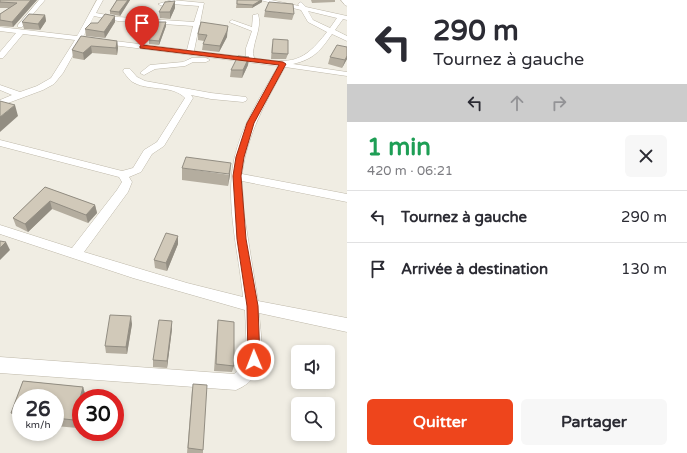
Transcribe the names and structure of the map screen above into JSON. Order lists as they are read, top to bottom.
{
  "page": {
    "turn": ["290 m", "Tournez à gauche"],
    "heading": ["1 min", "420 m · 06:21"],
    "list": [
      {
        "name": "Tournez à gauche",
        "value": "290 m"
      },
      {
        "name": "Arrivée à destination",
        "value": "130 m"
      }
    ],
    "speed": "26 km/h",
    "limit": "30",
    "buttons": ["Quitter", "Partager"]
  }
}
